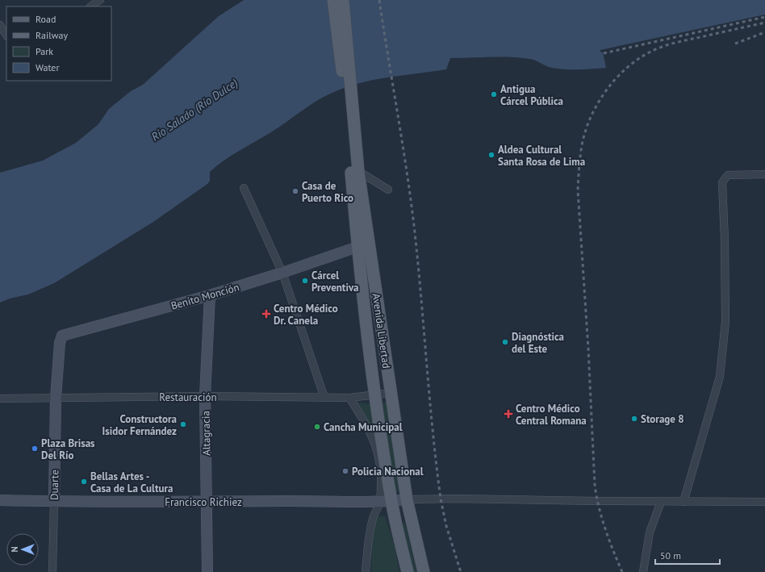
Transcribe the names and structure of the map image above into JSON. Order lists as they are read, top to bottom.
{
  "streets": {
    "main road": [
      "Benito Monción",
      "Avenida Libertad",
      "Altagracia",
      "Duarte",
      "Francisco Richiez"
    ],
    "street": ["Restauración"]
  },
  "crossings": [
    ["Benito Monción", "Avenida Libertad"],
    ["Benito Monción", "Altagracia"],
    ["Benito Monción", "Duarte"],
    ["Avenida Libertad", "Restauración"],
    ["Avenida Libertad", "Francisco Richiez"],
    ["Restauración", "Altagracia"],
    ["Restauración", "Duarte"],
    ["Altagracia", "Francisco Richiez"],
    ["Duarte", "Francisco Richiez"]
  ],
  "water": ["Río Salado (Río Dulce)"],
  "places": {
    "other": [
      "Antigua Cárcel Pública",
      "Aldea Cultural Santa Rosa de Lima",
      "Casa de Puerto Rico",
      "Cárcel Preventiva",
      "Diagnóstica del Este",
      "Storage 8",
      "Constructora Isidor Fernández",
      "Cancha Municipal",
      "Plaza Brisas Del Río",
      "Policia Nacional",
      "Bellas Artes - Casa de La Cultura"
    ],
    "health": ["Centro Médico Dr. Canela", "Centro Médico Central Romana"]
  },
  "legend": [
    "Road",
    "Railway",
    "Park",
    "Water"
  ],
  "scale_bar": "50 m",
  "north": "left"
}
